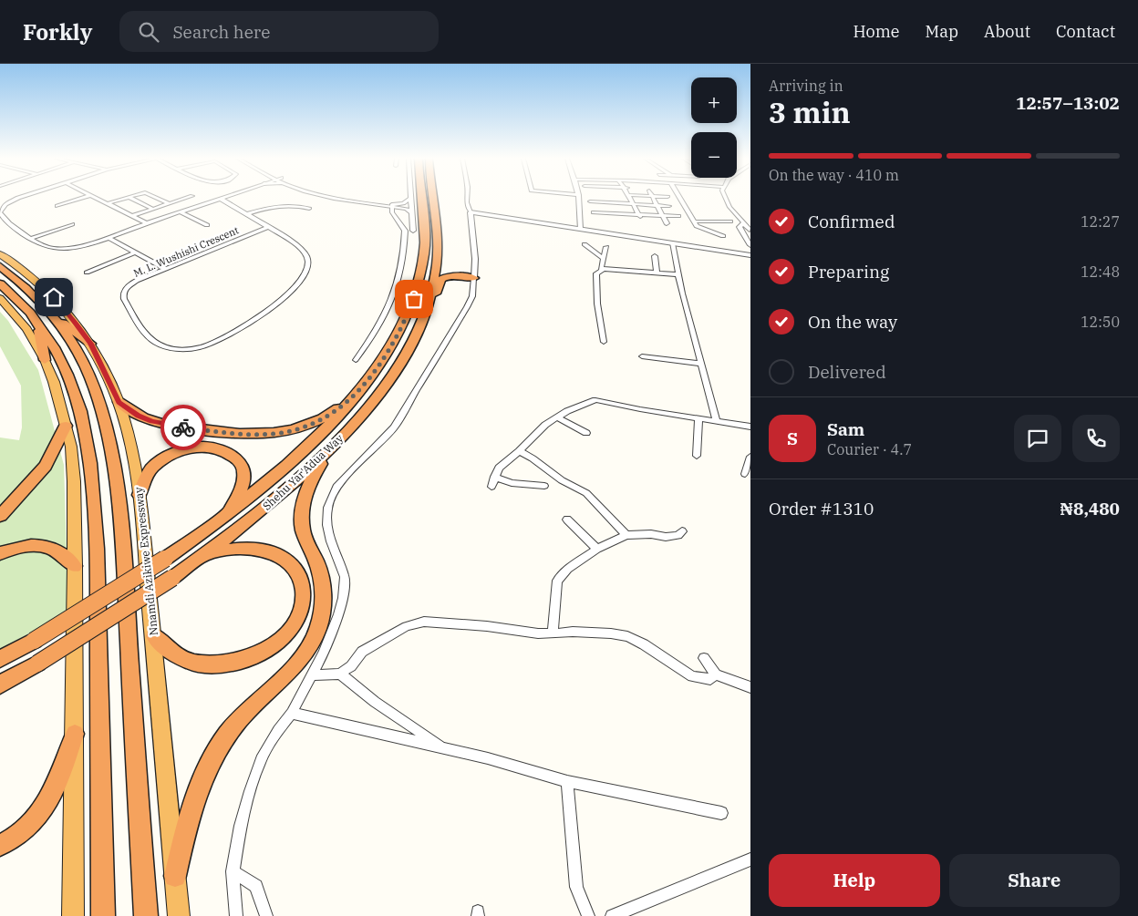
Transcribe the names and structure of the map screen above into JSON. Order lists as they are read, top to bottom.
{
  "streets": {
    "highway": ["Shehu Yar'Adua Way", "Nnamdi Azikiwe Expressway"],
    "street": ["M. L. Wushishi Crescent"]
  },
  "page": {
    "header": "Forkly",
    "search": "Search here",
    "nav": [
      "Home",
      "Map",
      "About",
      "Contact"
    ],
    "heading": ["3 min", "Arriving in", "12:57–13:02"],
    "panel": [
      "Sam",
      "Courier · 4.7",
      "Order #1310",
      "₦8,480"
    ],
    "map_buttons": ["+", "−"],
    "bar": "On the way · 410 m",
    "list": [
      ["Confirmed", "12:27"],
      ["Preparing", "12:48"],
      ["On the way", "12:50"],
      "Delivered"
    ],
    "round": "S",
    "buttons": ["Help", "Share"]
  }
}
